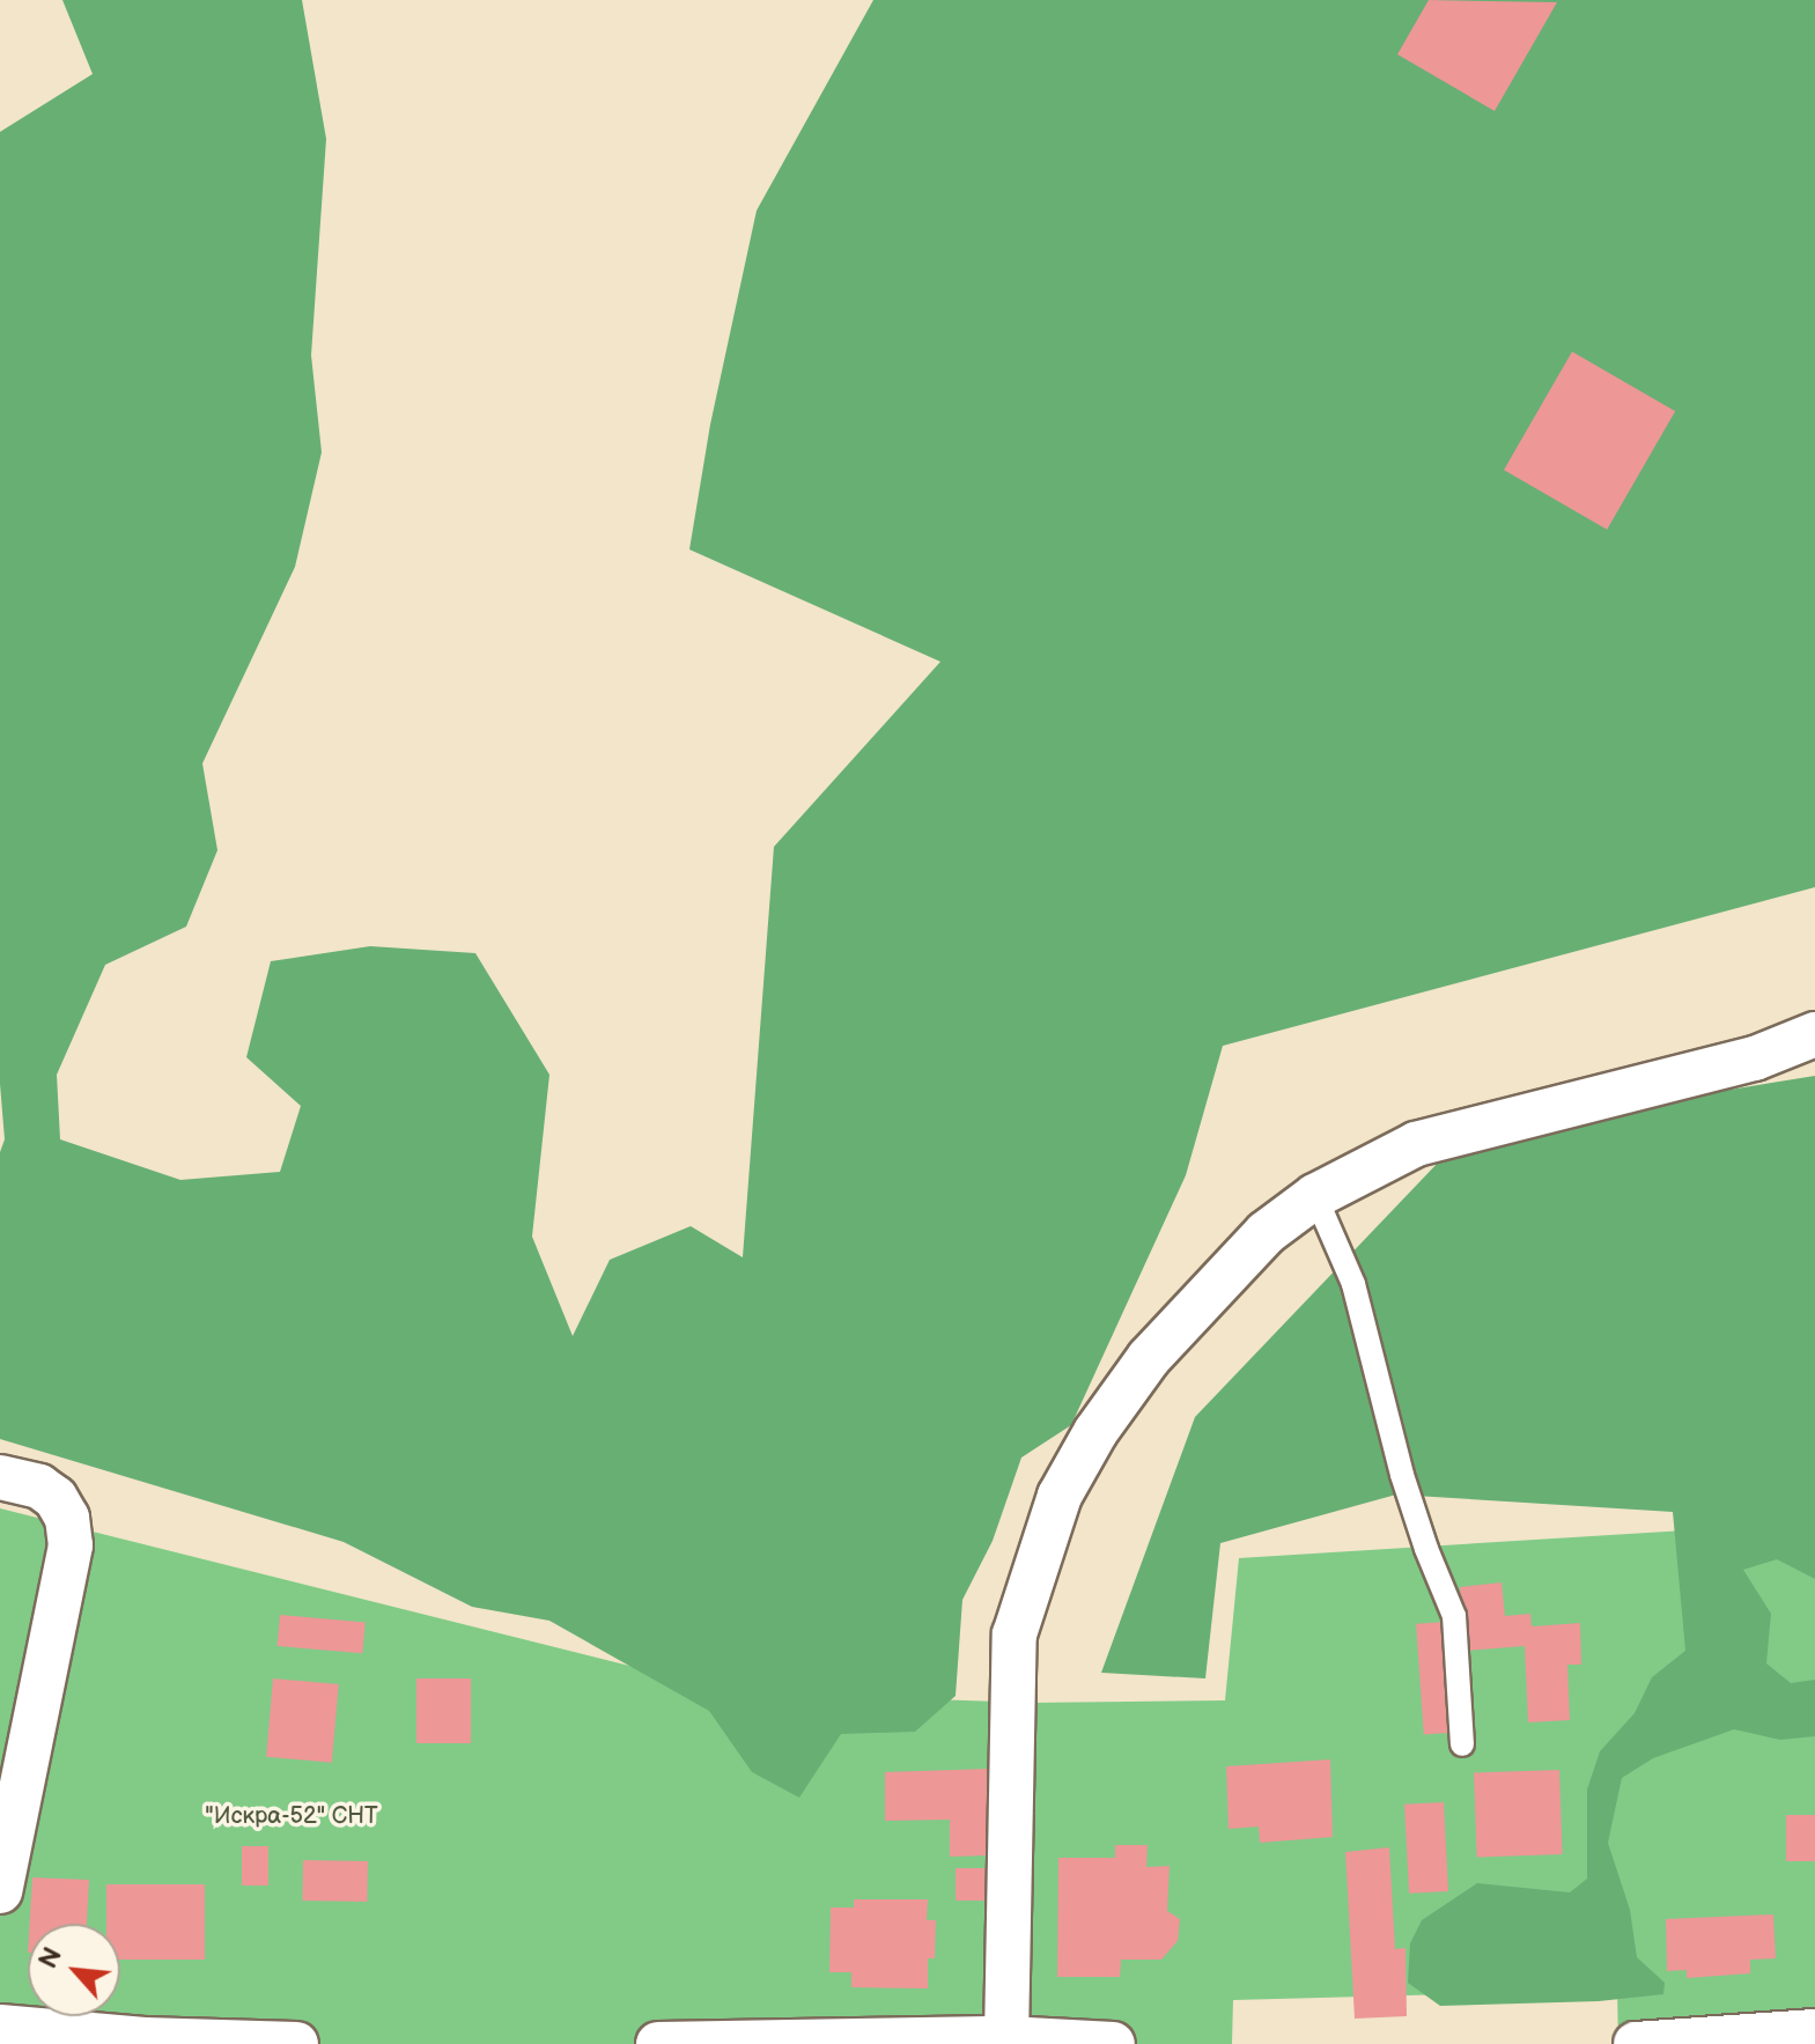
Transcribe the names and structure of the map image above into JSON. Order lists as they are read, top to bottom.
{
  "parks": ["\"Искра-52\" СНТ"],
  "north": "top left"
}
